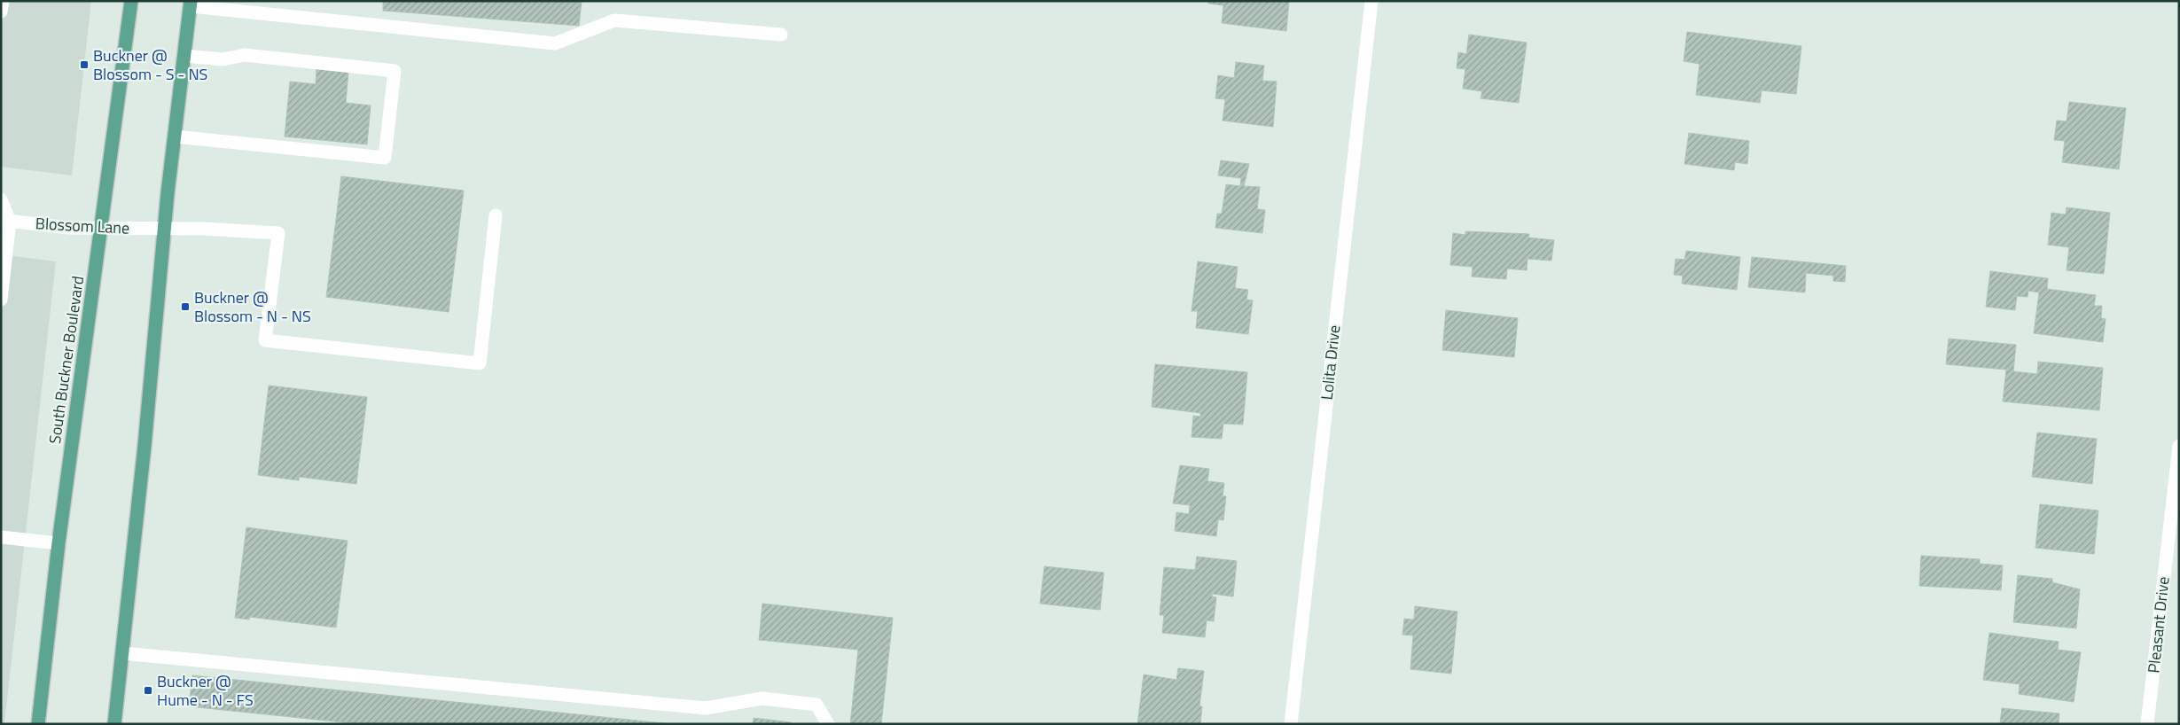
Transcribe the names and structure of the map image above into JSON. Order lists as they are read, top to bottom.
{
  "streets": {
    "main road": ["South Buckner Boulevard"],
    "street": ["Blossom Lane", "Lolita Drive", "Pleasant Drive"]
  },
  "crossings": [
    ["Blossom Lane", "South Buckner Boulevard"]
  ],
  "places": {
    "transit": ["Buckner @ Blossom - S - NS", "Buckner @ Blossom - N - NS", "Buckner @ Hume - N - FS"]
  }
}
